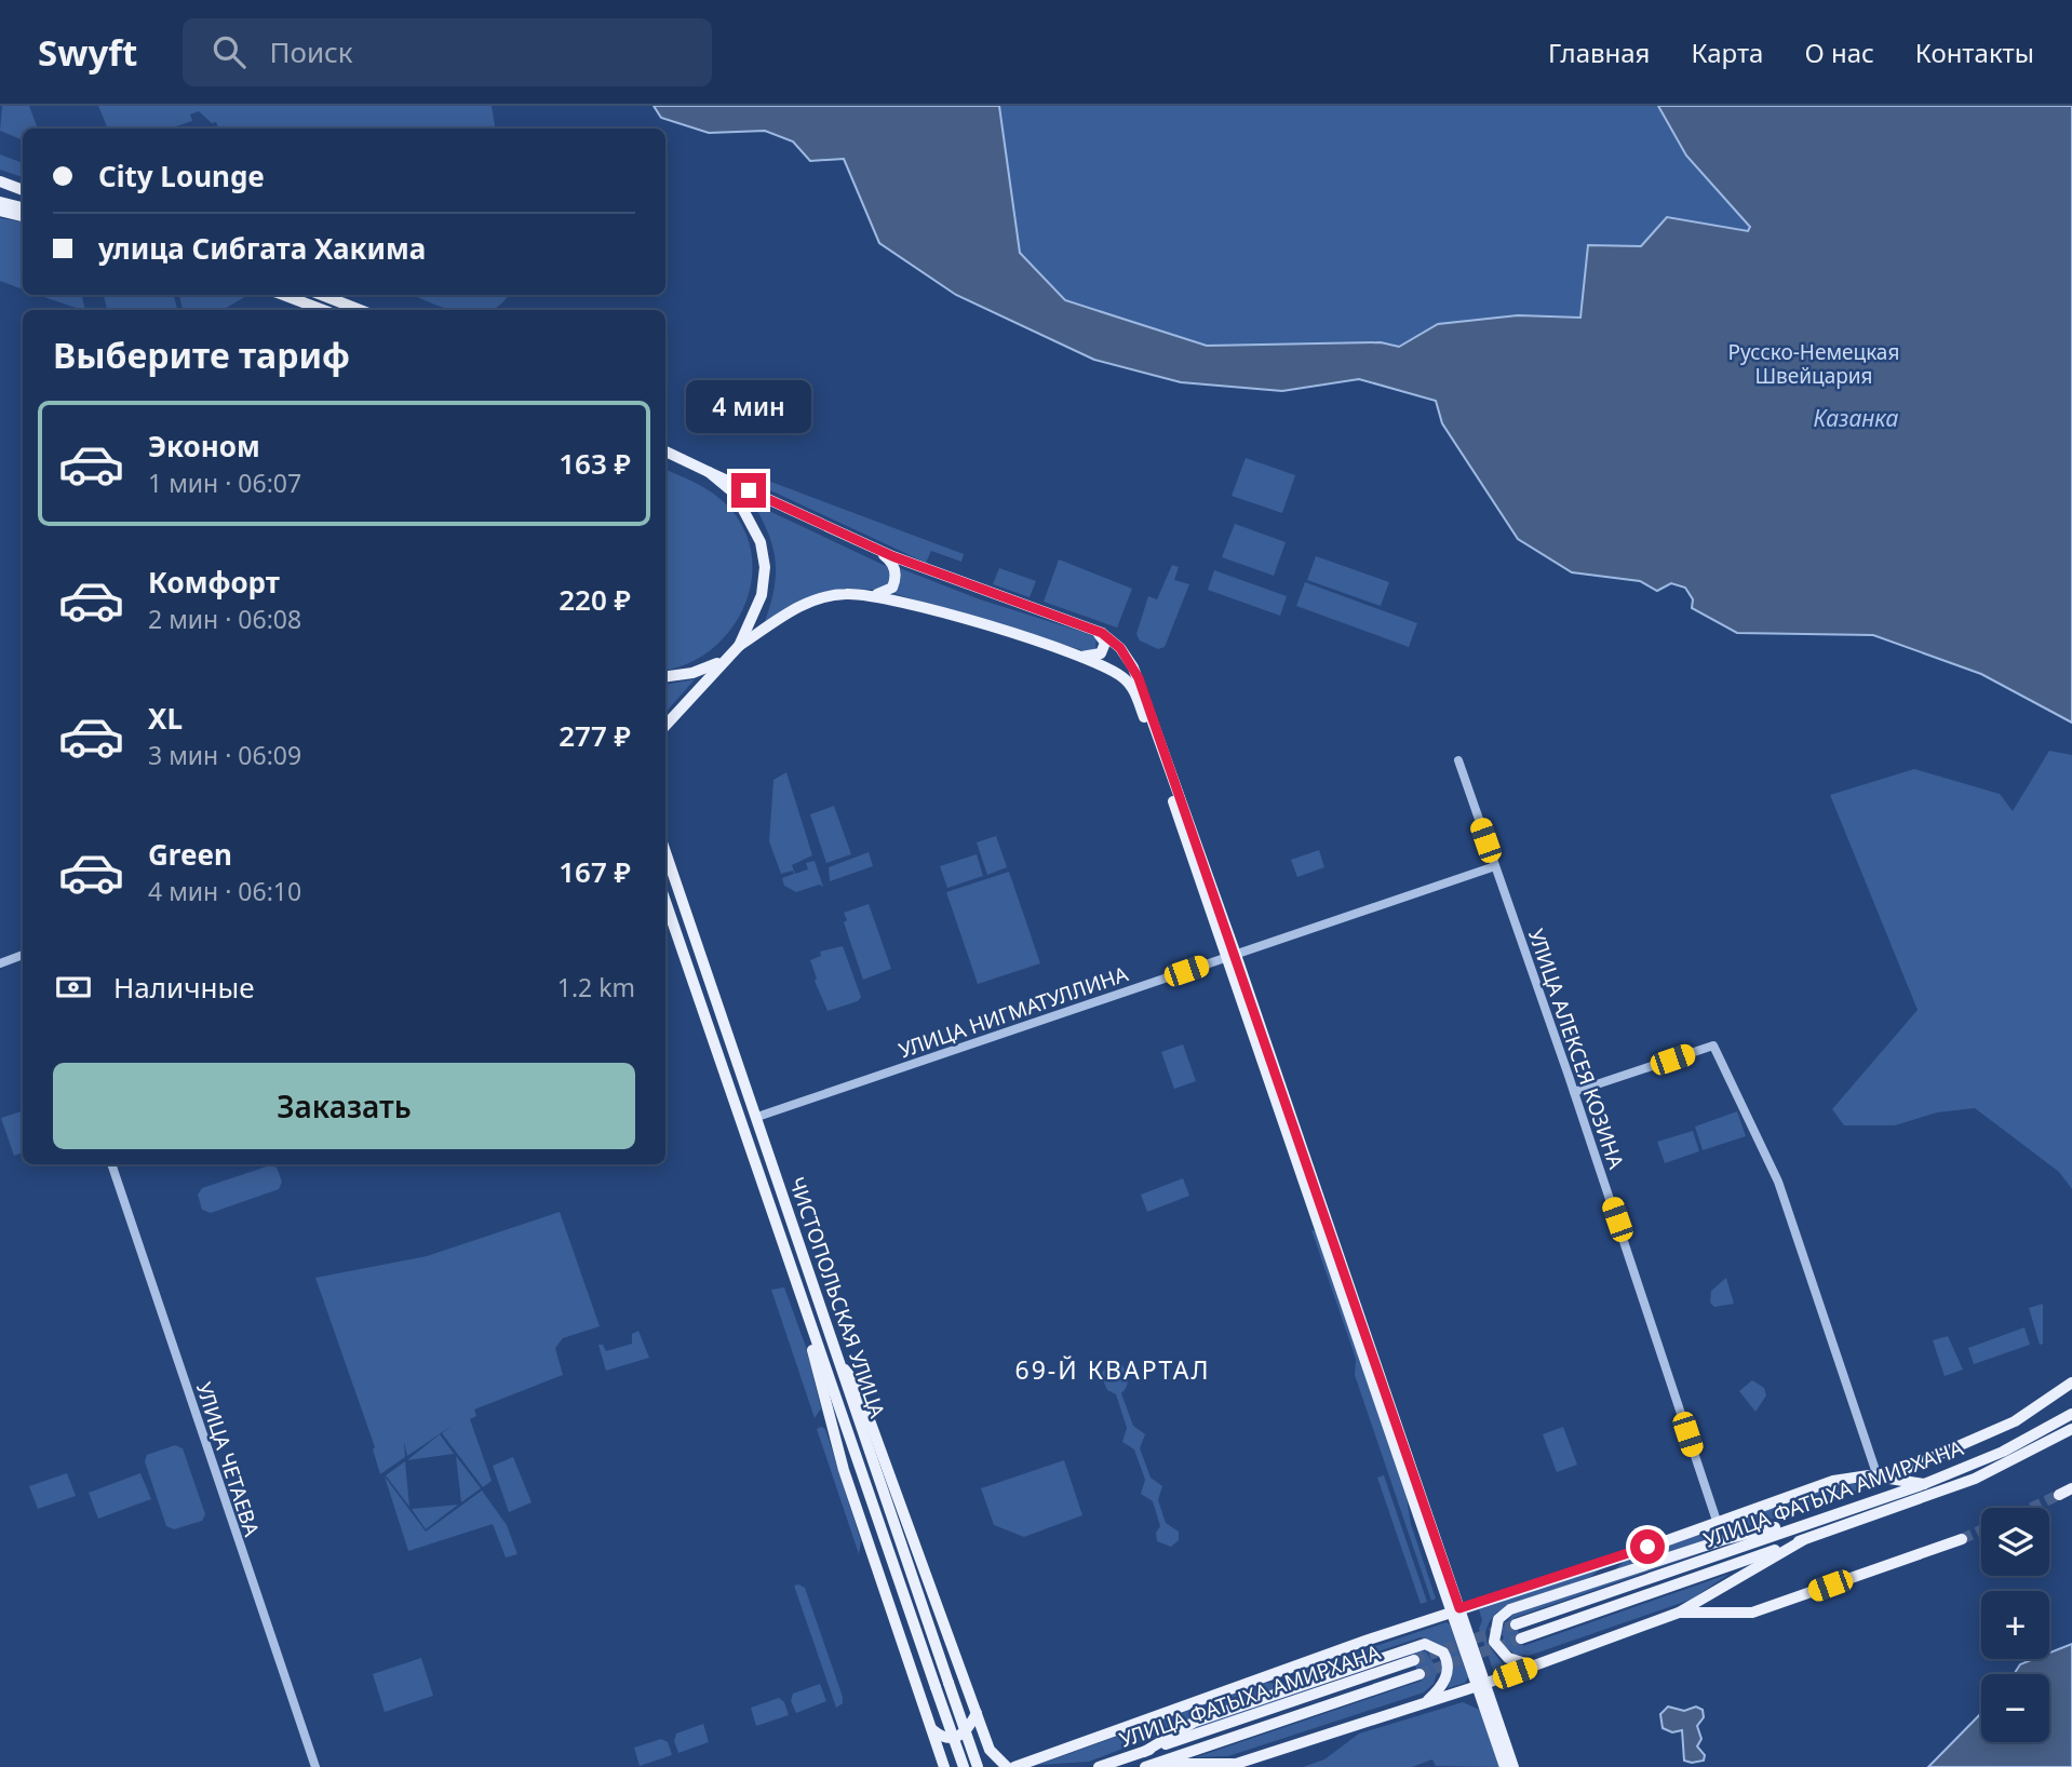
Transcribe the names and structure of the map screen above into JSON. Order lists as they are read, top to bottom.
{
  "streets": {
    "main road": ["ЧИСТОПОЛЬСКАЯ УЛИЦА", "УЛИЦА ФАТЫХА АМИРХАНА"],
    "street": ["УЛИЦА НИГМАТУЛЛИНА", "УЛИЦА АЛЕКСЕЯ КОЗИНА", "УЛИЦА ЧЕТАЕВА"]
  },
  "crossings": [
    ["УЛИЦА НИГМАТУЛЛИНА", "УЛИЦА АЛЕКСЕЯ КОЗИНА"],
    ["УЛИЦА НИГМАТУЛЛИНА", "ЧИСТОПОЛЬСКАЯ УЛИЦА"]
  ],
  "districts": ["69-Й КВАРТАЛ"],
  "water": ["Казанка"],
  "parks": ["Русско-Немецкая Швейцария"],
  "page": {
    "header": "Swyft",
    "search": "Поиск",
    "nav": [
      "Главная",
      "Карта",
      "О нас",
      "Контакты"
    ],
    "banner": ["City Lounge", "улица Сибгата Хакима"],
    "heading": "Выберите тариф",
    "bubble": "4 мин",
    "list": [
      {
        "name": "Эконом",
        "note": "1 мин · 06:07",
        "value": "163 ₽"
      },
      {
        "name": "Комфорт",
        "note": "2 мин · 06:08",
        "value": "220 ₽"
      },
      {
        "name": "XL",
        "note": "3 мин · 06:09",
        "value": "277 ₽"
      },
      {
        "name": "Green",
        "note": "4 мин · 06:10",
        "value": "167 ₽"
      }
    ],
    "pay": ["Наличные", "1.2 km"],
    "buttons": "Заказать",
    "map_buttons": ["+", "−"]
  }
}
